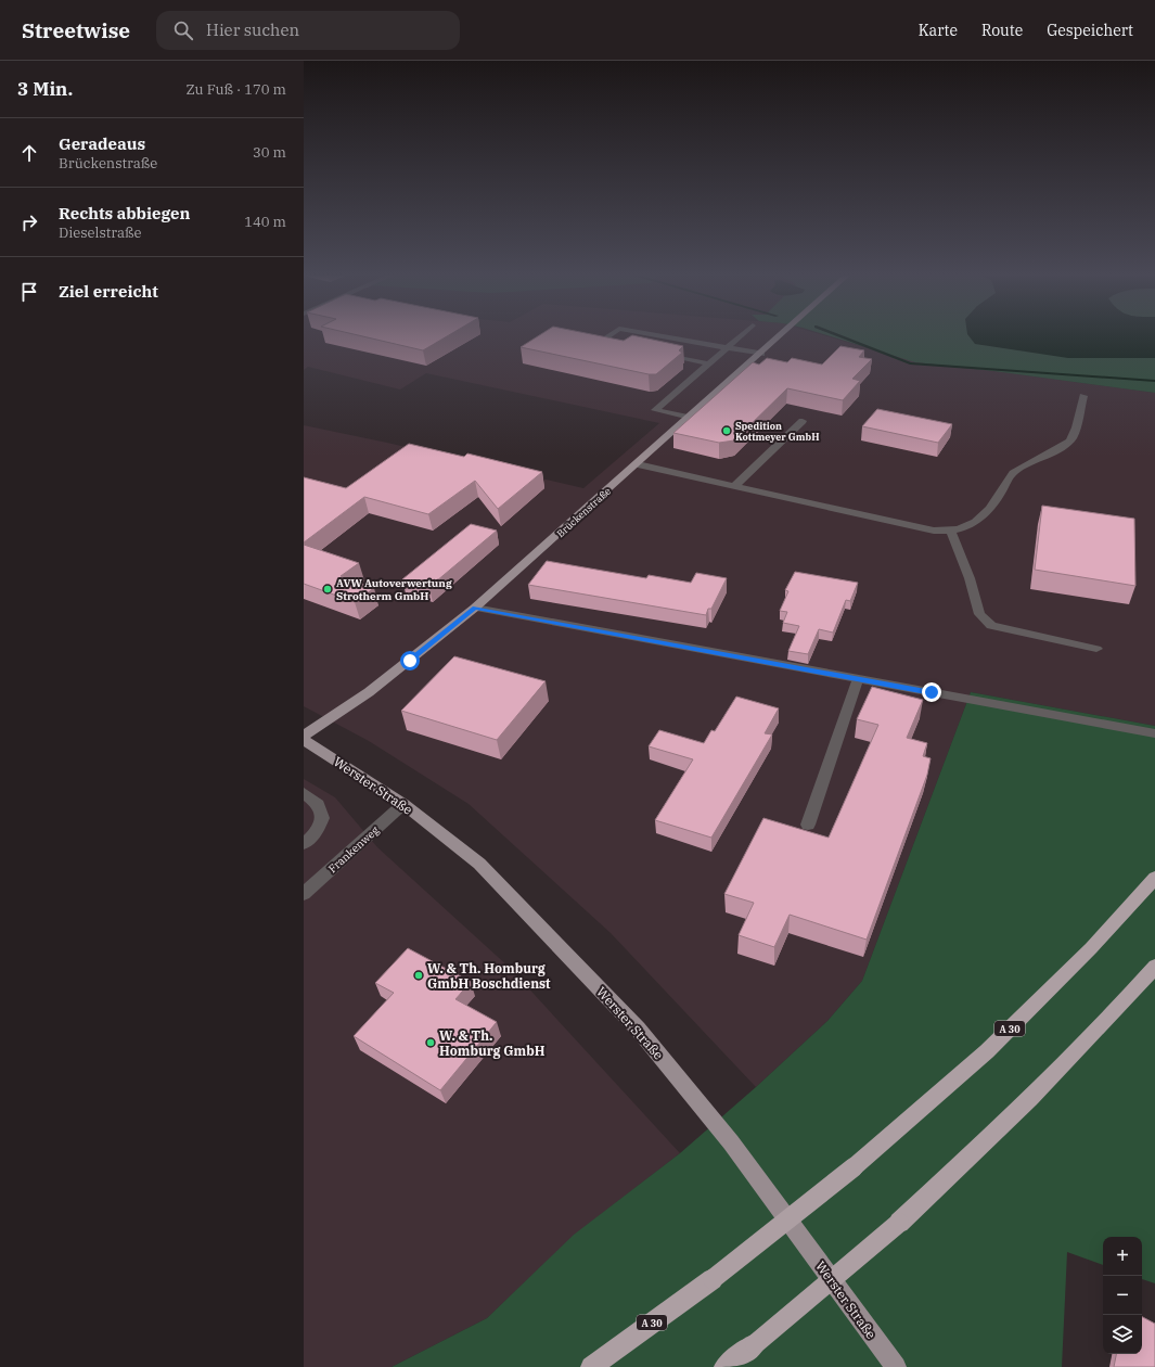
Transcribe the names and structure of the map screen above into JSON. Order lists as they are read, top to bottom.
{
  "streets": {
    "highway": ["A 30"],
    "main road": ["Brückenstraße", "Werster Straße"],
    "street": ["Frankenweg"]
  },
  "crossings": [
    ["Werster Straße", "Frankenweg"]
  ],
  "places": [
    "Spedition Kottmeyer GmbH",
    "AVW Autoverwertung Strotherm GmbH",
    "W. & Th. Homburg GmbH Boschdienst",
    "W. & Th. Homburg GmbH"
  ],
  "page": {
    "header": "Streetwise",
    "search": "Hier suchen",
    "nav": ["Karte", "Route", "Gespeichert"],
    "heading": ["3 Min.", "Zu Fuß · 170 m"],
    "list": [
      ["Geradeaus", "Brückenstraße", "30 m"],
      ["Rechts abbiegen", "Dieselstraße", "140 m"],
      "Ziel erreicht"
    ],
    "map_buttons": ["+", "−"]
  }
}
